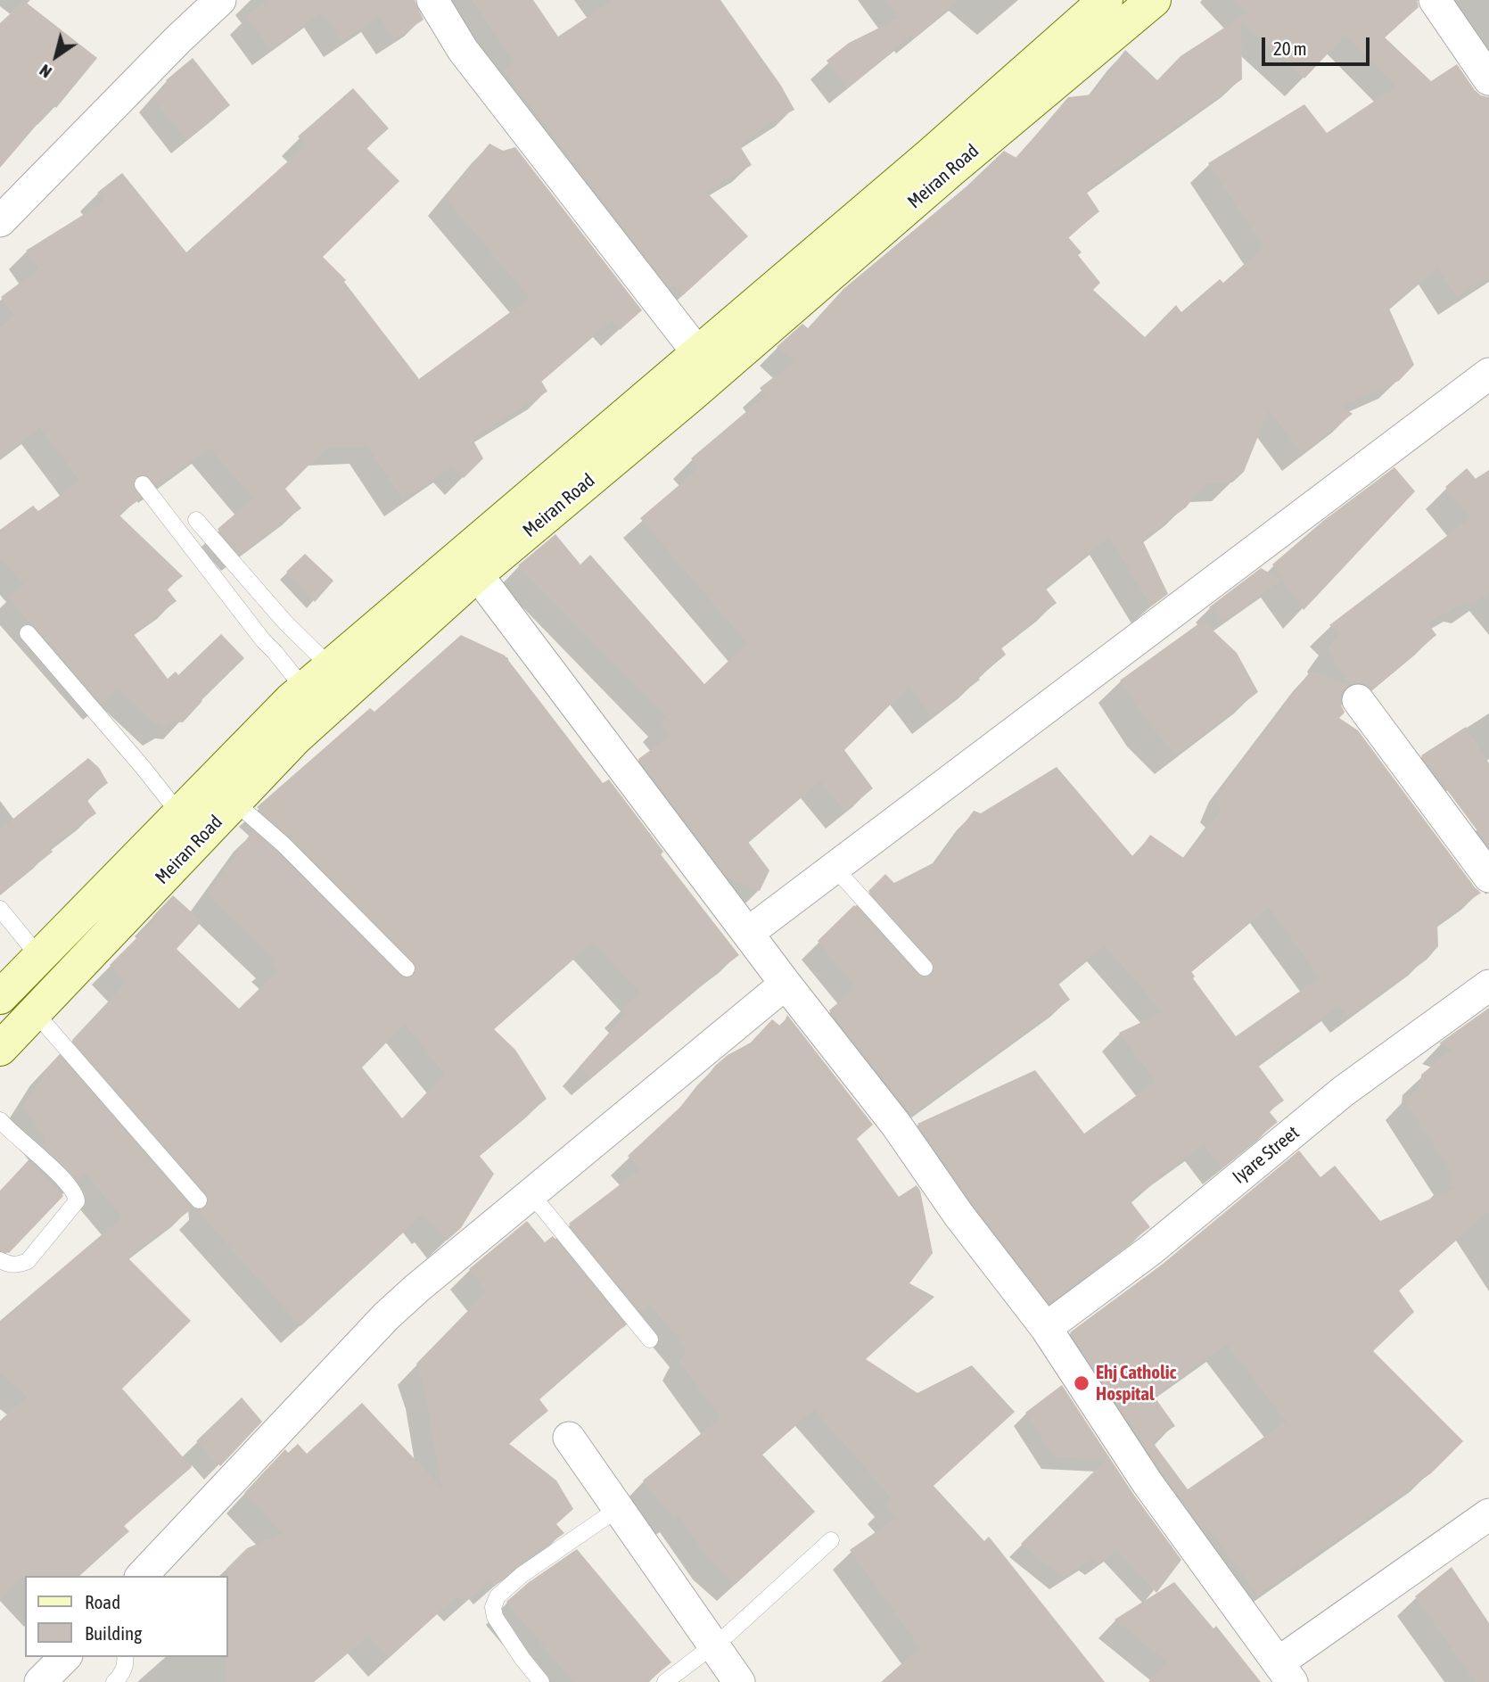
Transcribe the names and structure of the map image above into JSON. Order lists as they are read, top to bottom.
{
  "streets": {
    "main road": ["Meiran Road"],
    "street": ["Iyare Street"]
  },
  "places": ["Ehj Catholic Hospital"],
  "legend": ["Road", "Building"],
  "scale_bar": "20 m",
  "north": "bottom left"
}
